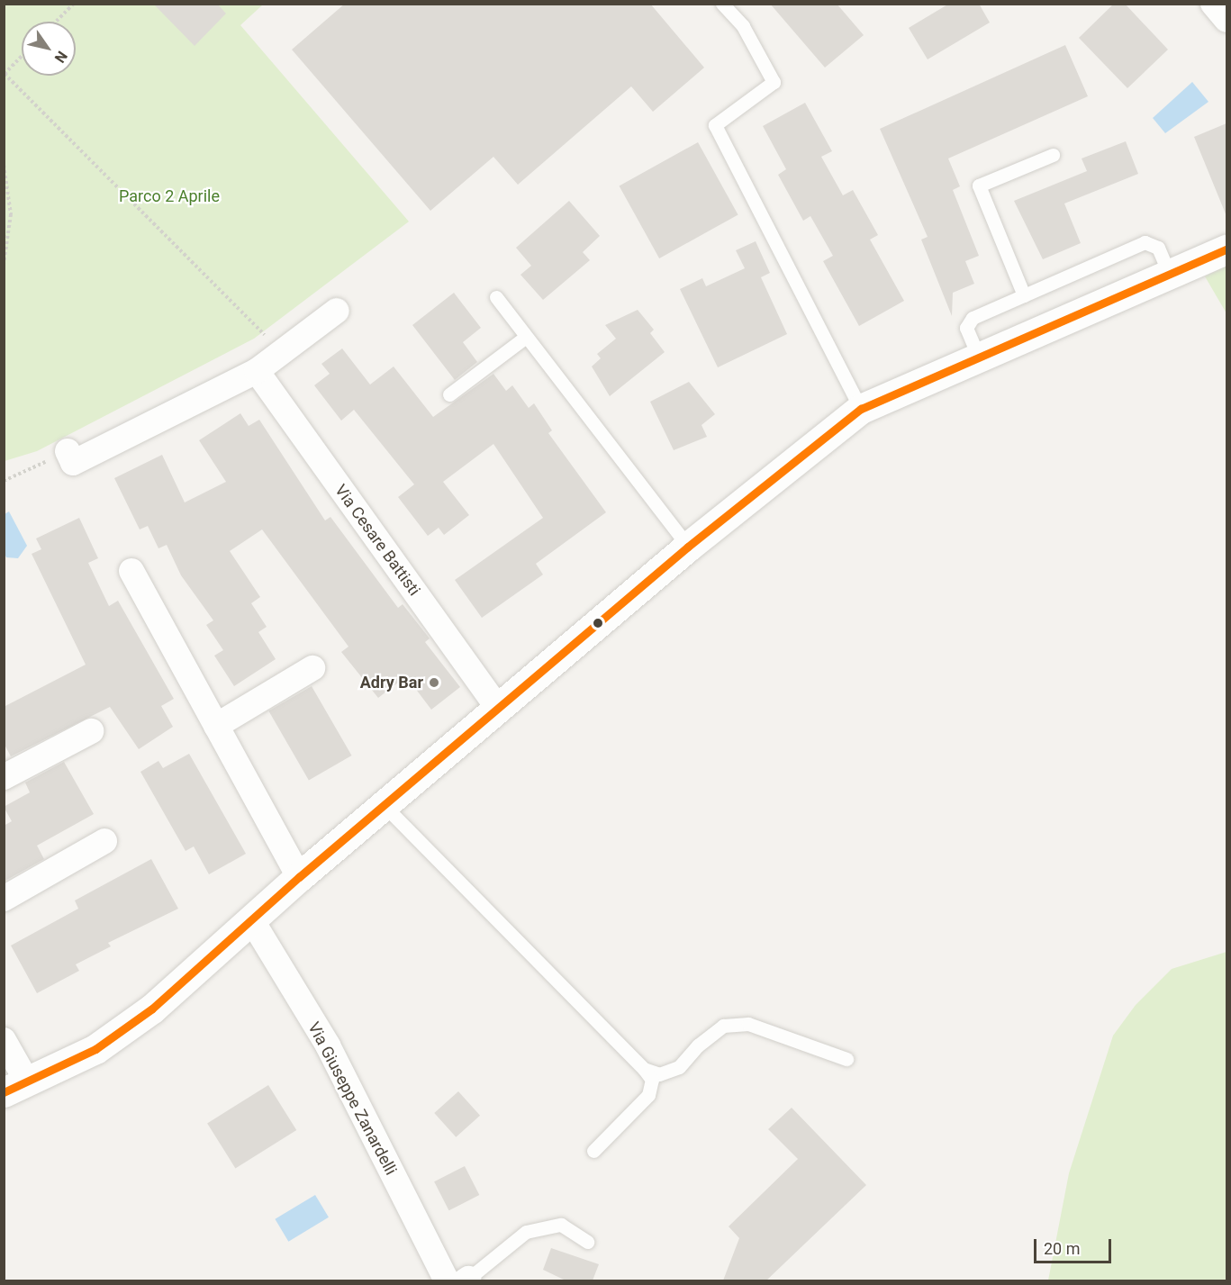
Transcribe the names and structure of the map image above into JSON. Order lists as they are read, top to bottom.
{
  "streets": {
    "street": ["Via Cesare Battisti", "Via Giuseppe Zanardelli"]
  },
  "parks": ["Parco 2 Aprile"],
  "places": ["Adry Bar"],
  "scale_bar": "20 m",
  "north": "bottom right"
}
